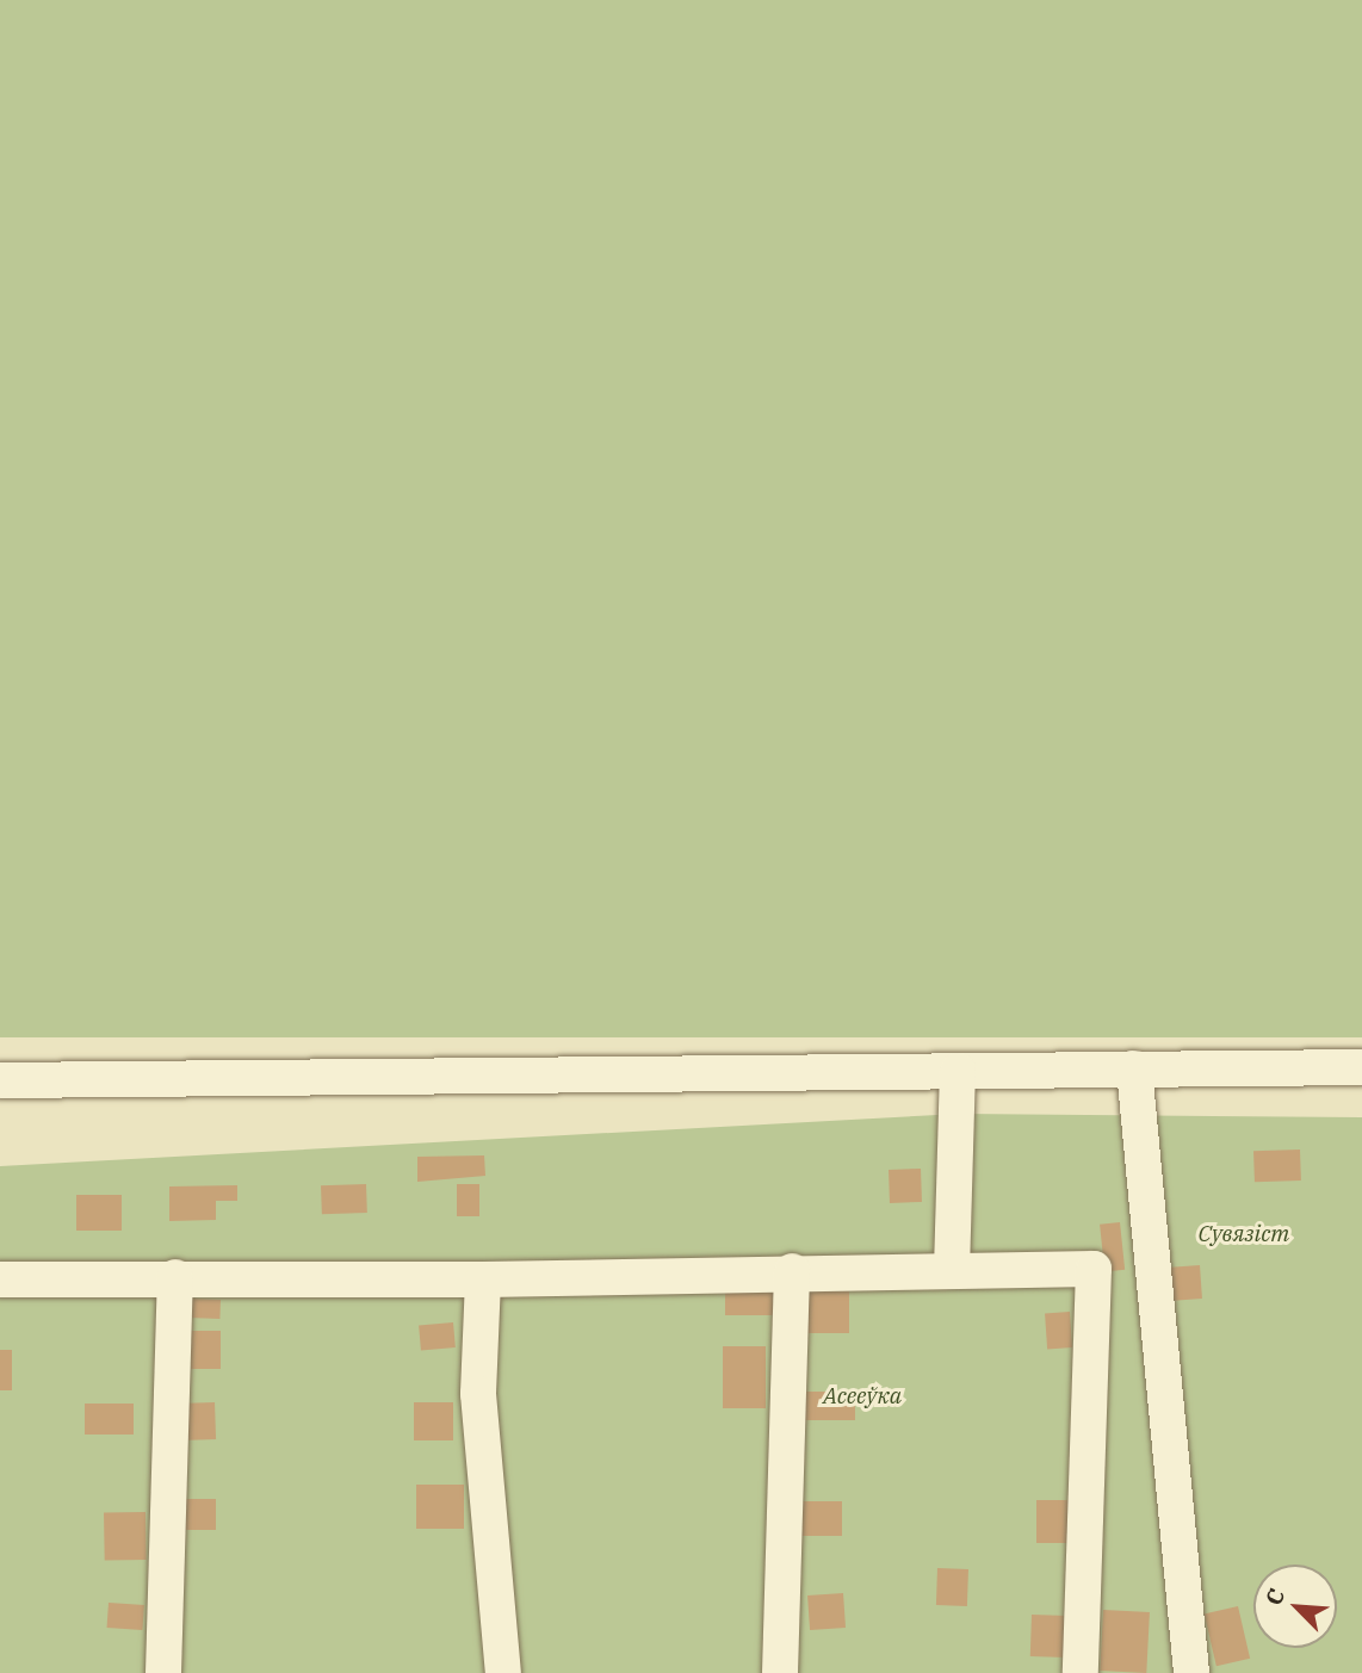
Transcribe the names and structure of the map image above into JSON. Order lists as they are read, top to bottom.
{
  "parks": ["Сувязіст", "Асееўка"],
  "north": "top left"
}
